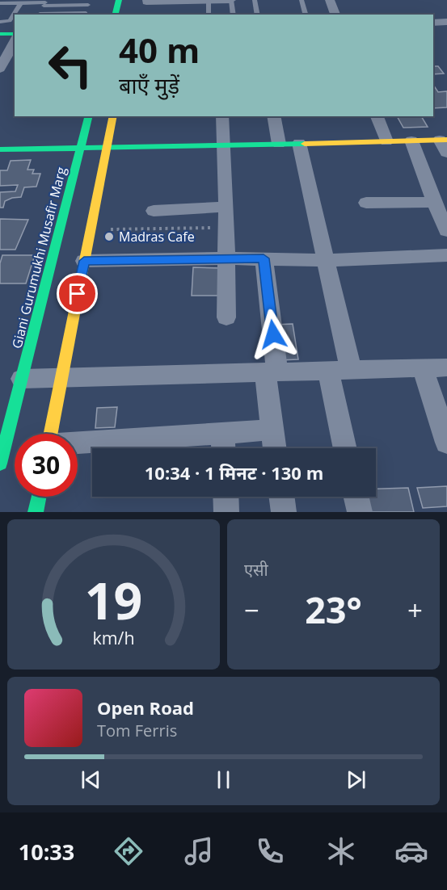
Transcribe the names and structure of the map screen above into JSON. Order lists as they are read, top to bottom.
{
  "streets": {
    "street": ["Giani Gurumukhi Musafir Marg"]
  },
  "places": ["Madras Cafe"],
  "page": {
    "turn": ["40 m", "बाएँ मुड़ें"],
    "limit": "30",
    "trip": "10:34 · 1 मिनट · 130 m",
    "tile": "एसी",
    "heat": ["−", "23°", "+"],
    "song": ["Open Road", "Tom Ferris"],
    "tabs": "10:33",
    "gauge": ["19", "km/h"]
  }
}
